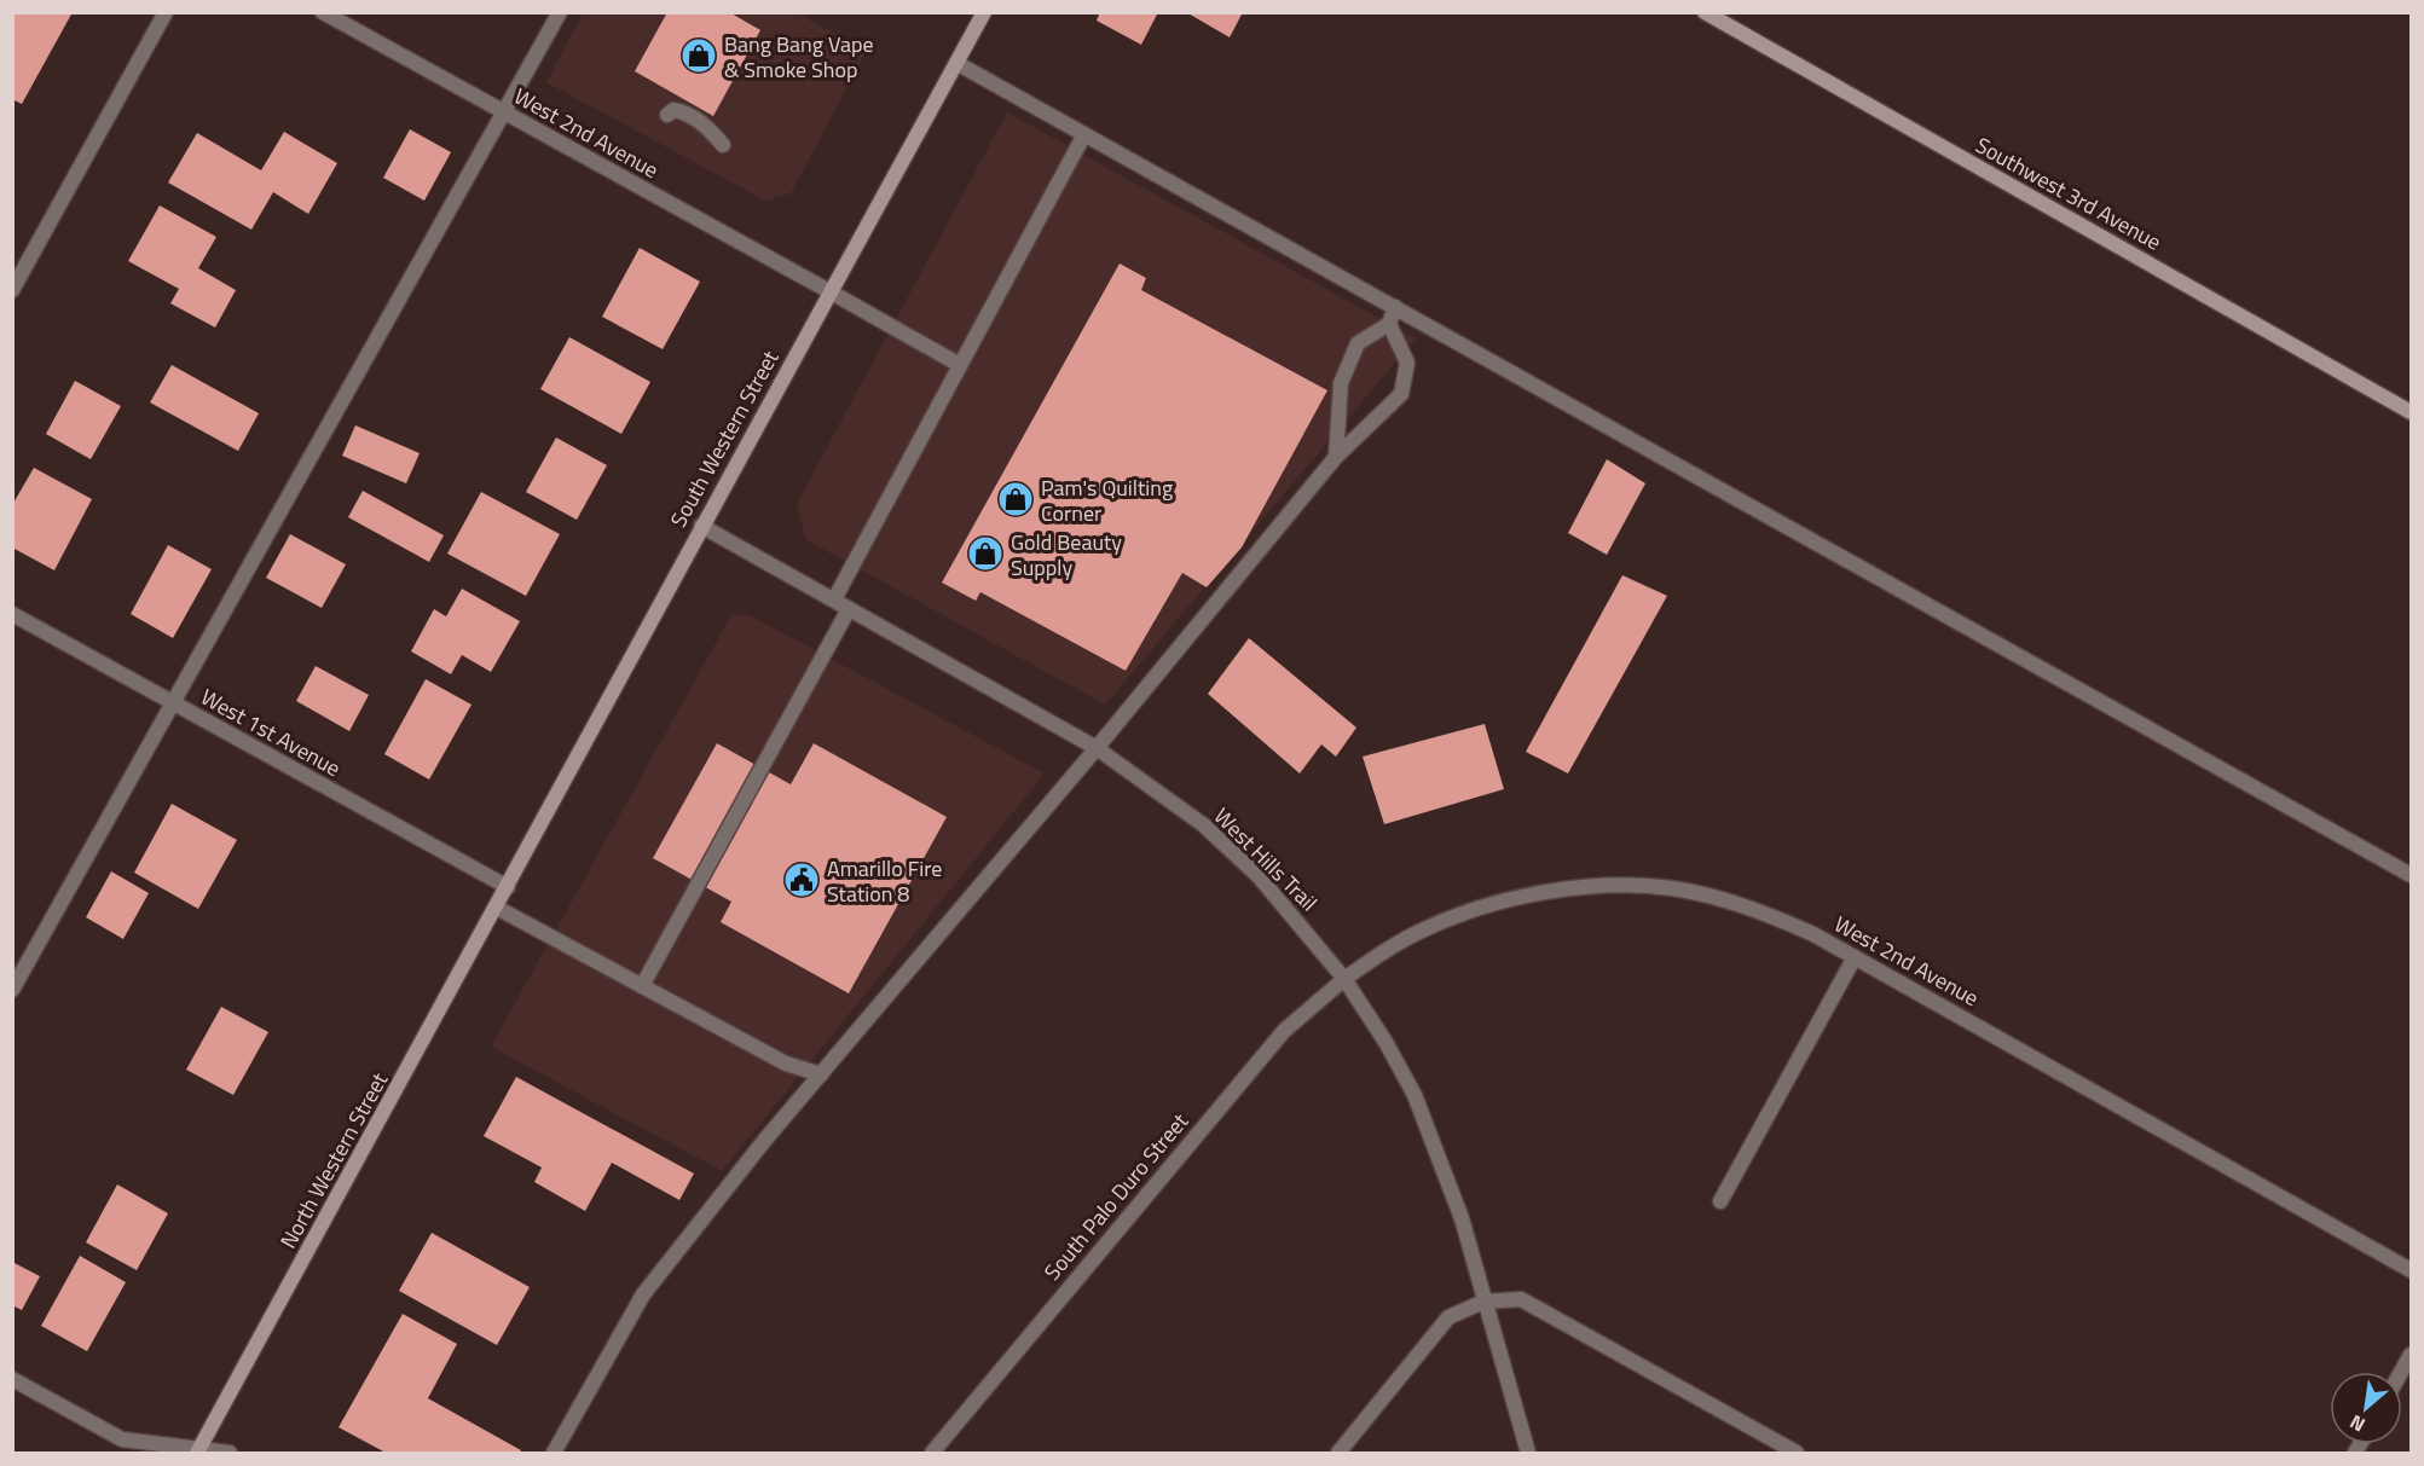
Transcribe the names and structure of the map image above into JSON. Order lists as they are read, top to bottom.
{
  "streets": {
    "main road": ["Southwest 3rd Avenue", "South Western Street", "North Western Street"],
    "street": [
      "West 2nd Avenue",
      "West 1st Avenue",
      "West Hills Trail",
      "South Palo Duro Street"
    ]
  },
  "crossings": [
    ["West 2nd Avenue", "South Western Street"],
    ["West 2nd Avenue", "West Hills Trail"],
    ["West 2nd Avenue", "South Palo Duro Street"],
    ["South Western Street", "West 1st Avenue"],
    ["South Western Street", "West Hills Trail"],
    ["South Western Street", "North Western Street"],
    ["West 1st Avenue", "North Western Street"],
    ["West Hills Trail", "South Palo Duro Street"]
  ],
  "places": {
    "shop": ["Bang Bang Vape & Smoke Shop", "Pam's Quilting Corner", "Gold Beauty Supply"],
    "public building": ["Amarillo Fire Station 8"]
  },
  "north": "bottom left"
}
